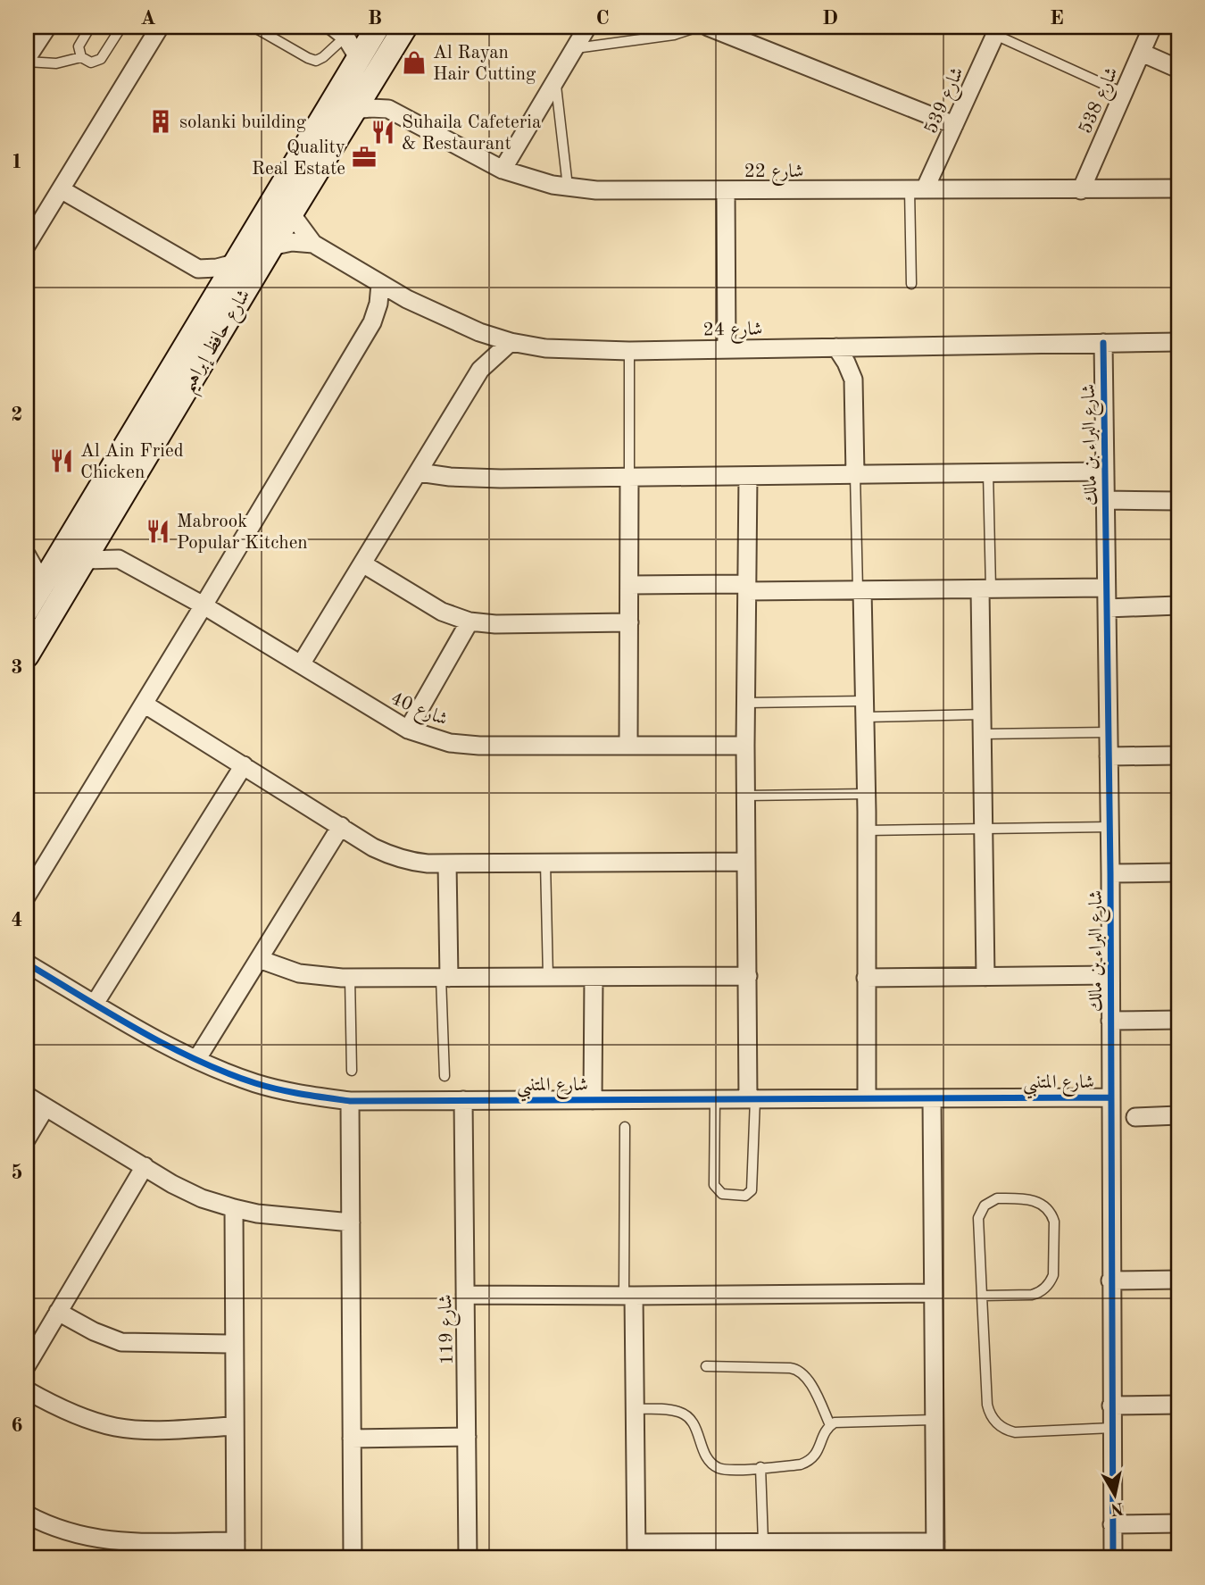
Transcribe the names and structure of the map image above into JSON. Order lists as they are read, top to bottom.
{
  "streets": {
    "street": [
      "شارع 539",
      "شارع 538",
      "شارع 22",
      "شارع 24",
      "شارع حافظ إبراهيم",
      "شارع البراء بن مالك",
      "شارع 40",
      "شارع المتنبي",
      "شارع 119"
    ]
  },
  "crossings": [
    ["شارع 539", "شارع 22"],
    ["شارع 538", "شارع 22"],
    ["شارع 22", "شارع حافظ إبراهيم"],
    ["شارع 24", "شارع حافظ إبراهيم"],
    ["شارع 24", "شارع البراء بن مالك"],
    ["شارع البراء بن مالك", "شارع المتنبي"],
    ["شارع المتنبي", "شارع 119"]
  ],
  "places": {
    "shop": ["Al Rayan Hair Cutting"],
    "building": ["solanki building"],
    "restaurant": ["Suhaila Cafeteria & Restaurant", "Al Ain Fried Chicken", "Mabrook Popular Kitchen"],
    "office": ["Quality Real Estate"]
  },
  "north": "bottom",
  "grid": {
    "columns": [
      "A",
      "B",
      "C",
      "D",
      "E"
    ],
    "rows": [
      "1",
      "2",
      "3",
      "4",
      "5",
      "6"
    ]
  }
}
